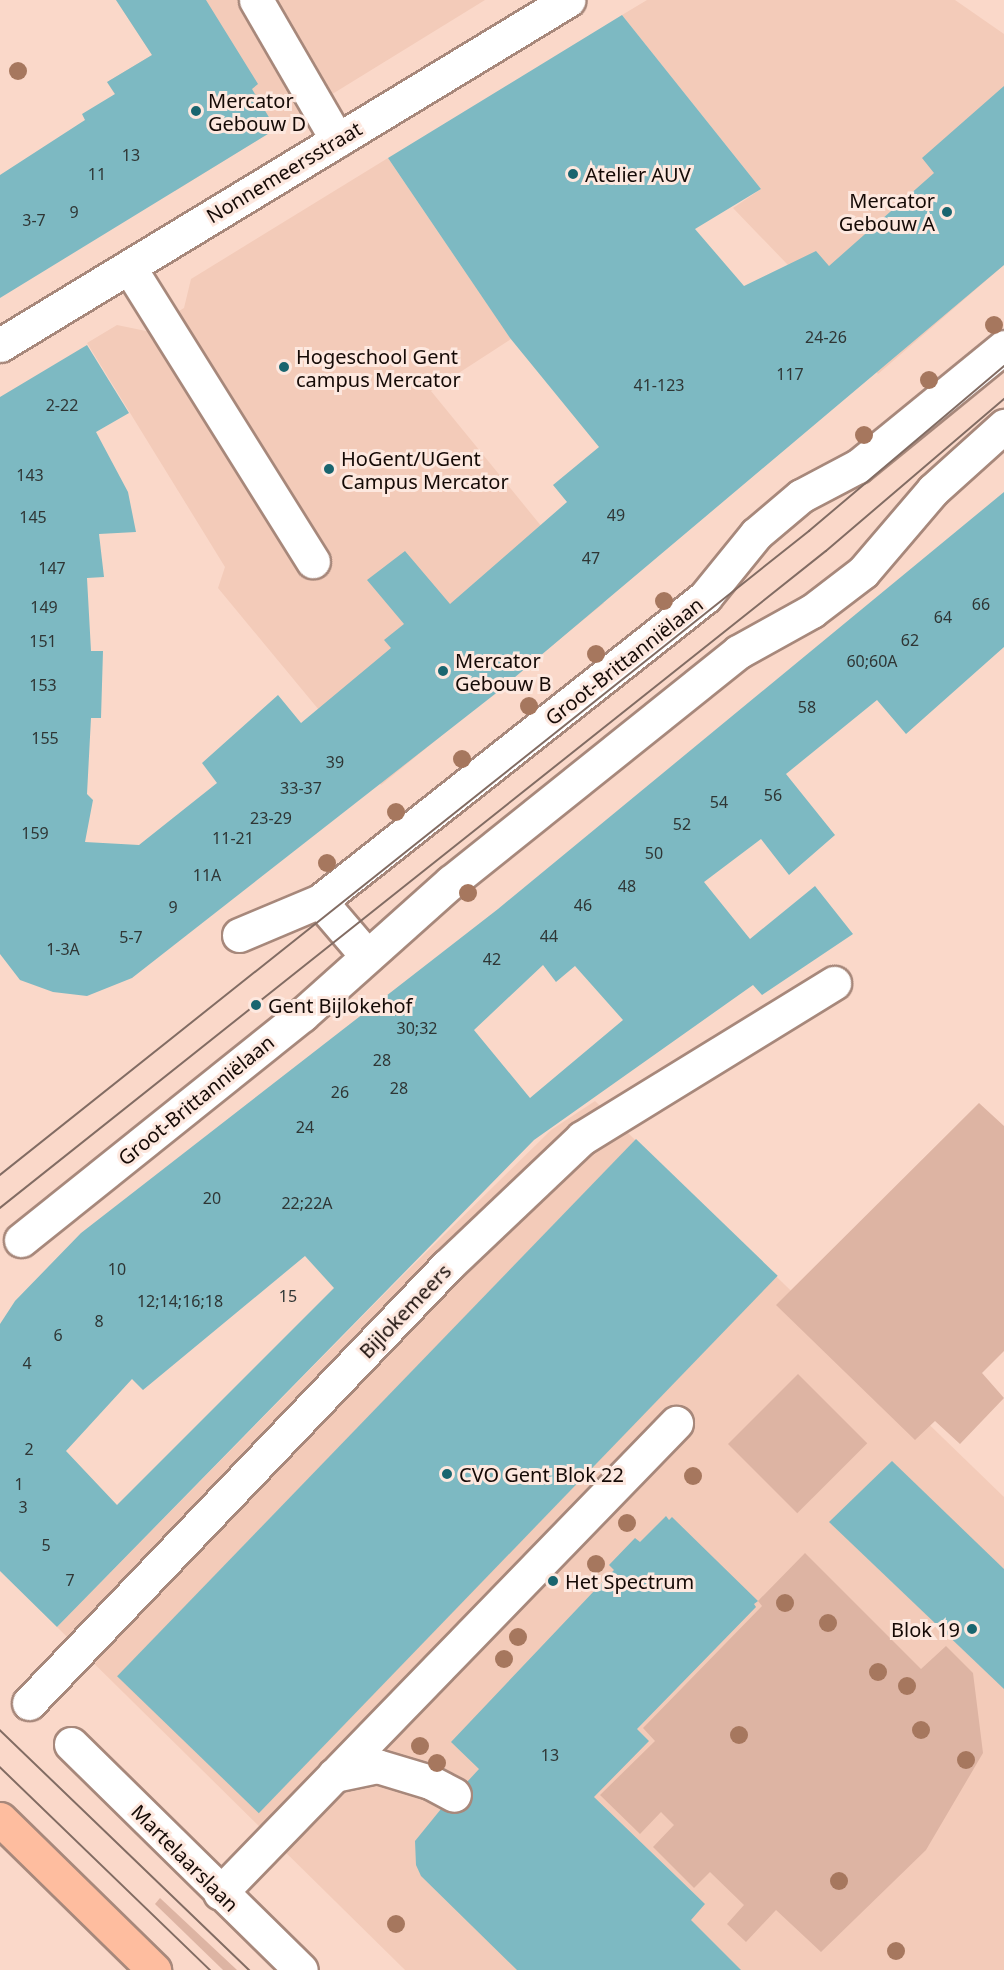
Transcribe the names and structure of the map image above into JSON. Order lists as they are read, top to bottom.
{
  "streets": {
    "street": [
      "Nonnemeersstraat",
      "Groot-Brittanniëlaan",
      "Bijlokemeers",
      "Martelaarslaan"
    ]
  },
  "places": [
    "Mercator Gebouw D",
    "Atelier AUV",
    "Mercator Gebouw A",
    "Hogeschool Gent campus Mercator",
    "HoGent/UGent Campus Mercator",
    "Mercator Gebouw B",
    "Gent Bijlokehof",
    "CVO Gent Blok 22",
    "Het Spectrum",
    "Blok 19"
  ],
  "house_numbers": [
    "13",
    "11",
    "9",
    "3-7",
    "24-26",
    "117",
    "41-123",
    "2-22",
    "143",
    "49",
    "145",
    "47",
    "147",
    "66",
    "149",
    "64",
    "62",
    "151",
    "60;60A",
    "153",
    "58",
    "155",
    "39",
    "33-37",
    "56",
    "54",
    "23-29",
    "52",
    "159",
    "11-21",
    "50",
    "11A",
    "48",
    "46",
    "9",
    "44",
    "5-7",
    "1-3A",
    "42",
    "30;32",
    "28",
    "28",
    "26",
    "24",
    "20",
    "22;22A",
    "10",
    "15",
    "12;14;16;18",
    "8",
    "6",
    "4",
    "2",
    "1",
    "3",
    "5",
    "7",
    "13"
  ]
}
